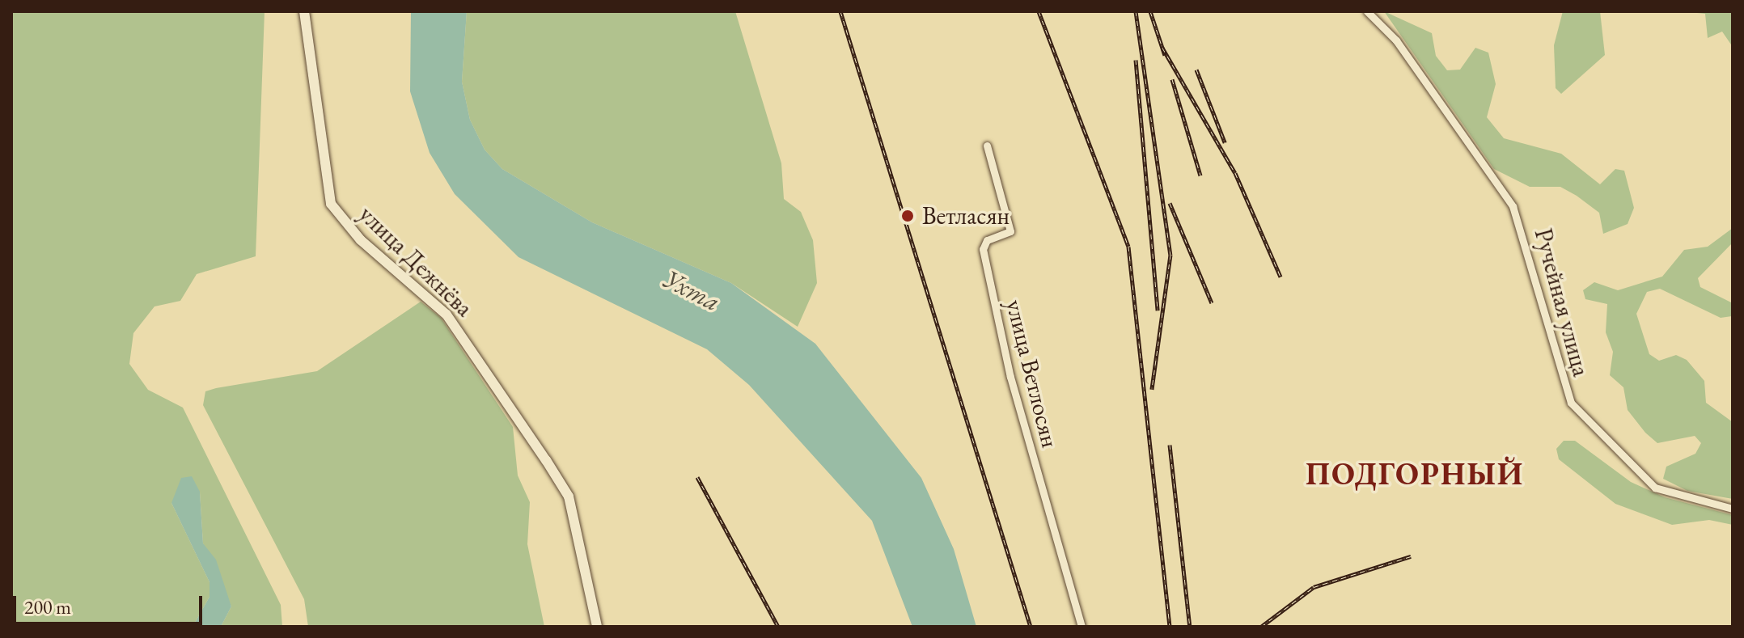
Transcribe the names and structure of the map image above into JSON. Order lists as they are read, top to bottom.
{
  "streets": {
    "street": ["улица Дежнёва", "Ручейная улица", "улица Ветлосян"]
  },
  "districts": ["ПОДГОРНЫЙ"],
  "water": ["Ухта"],
  "places": ["Ветласян"],
  "scale_bar": "200 m"
}
